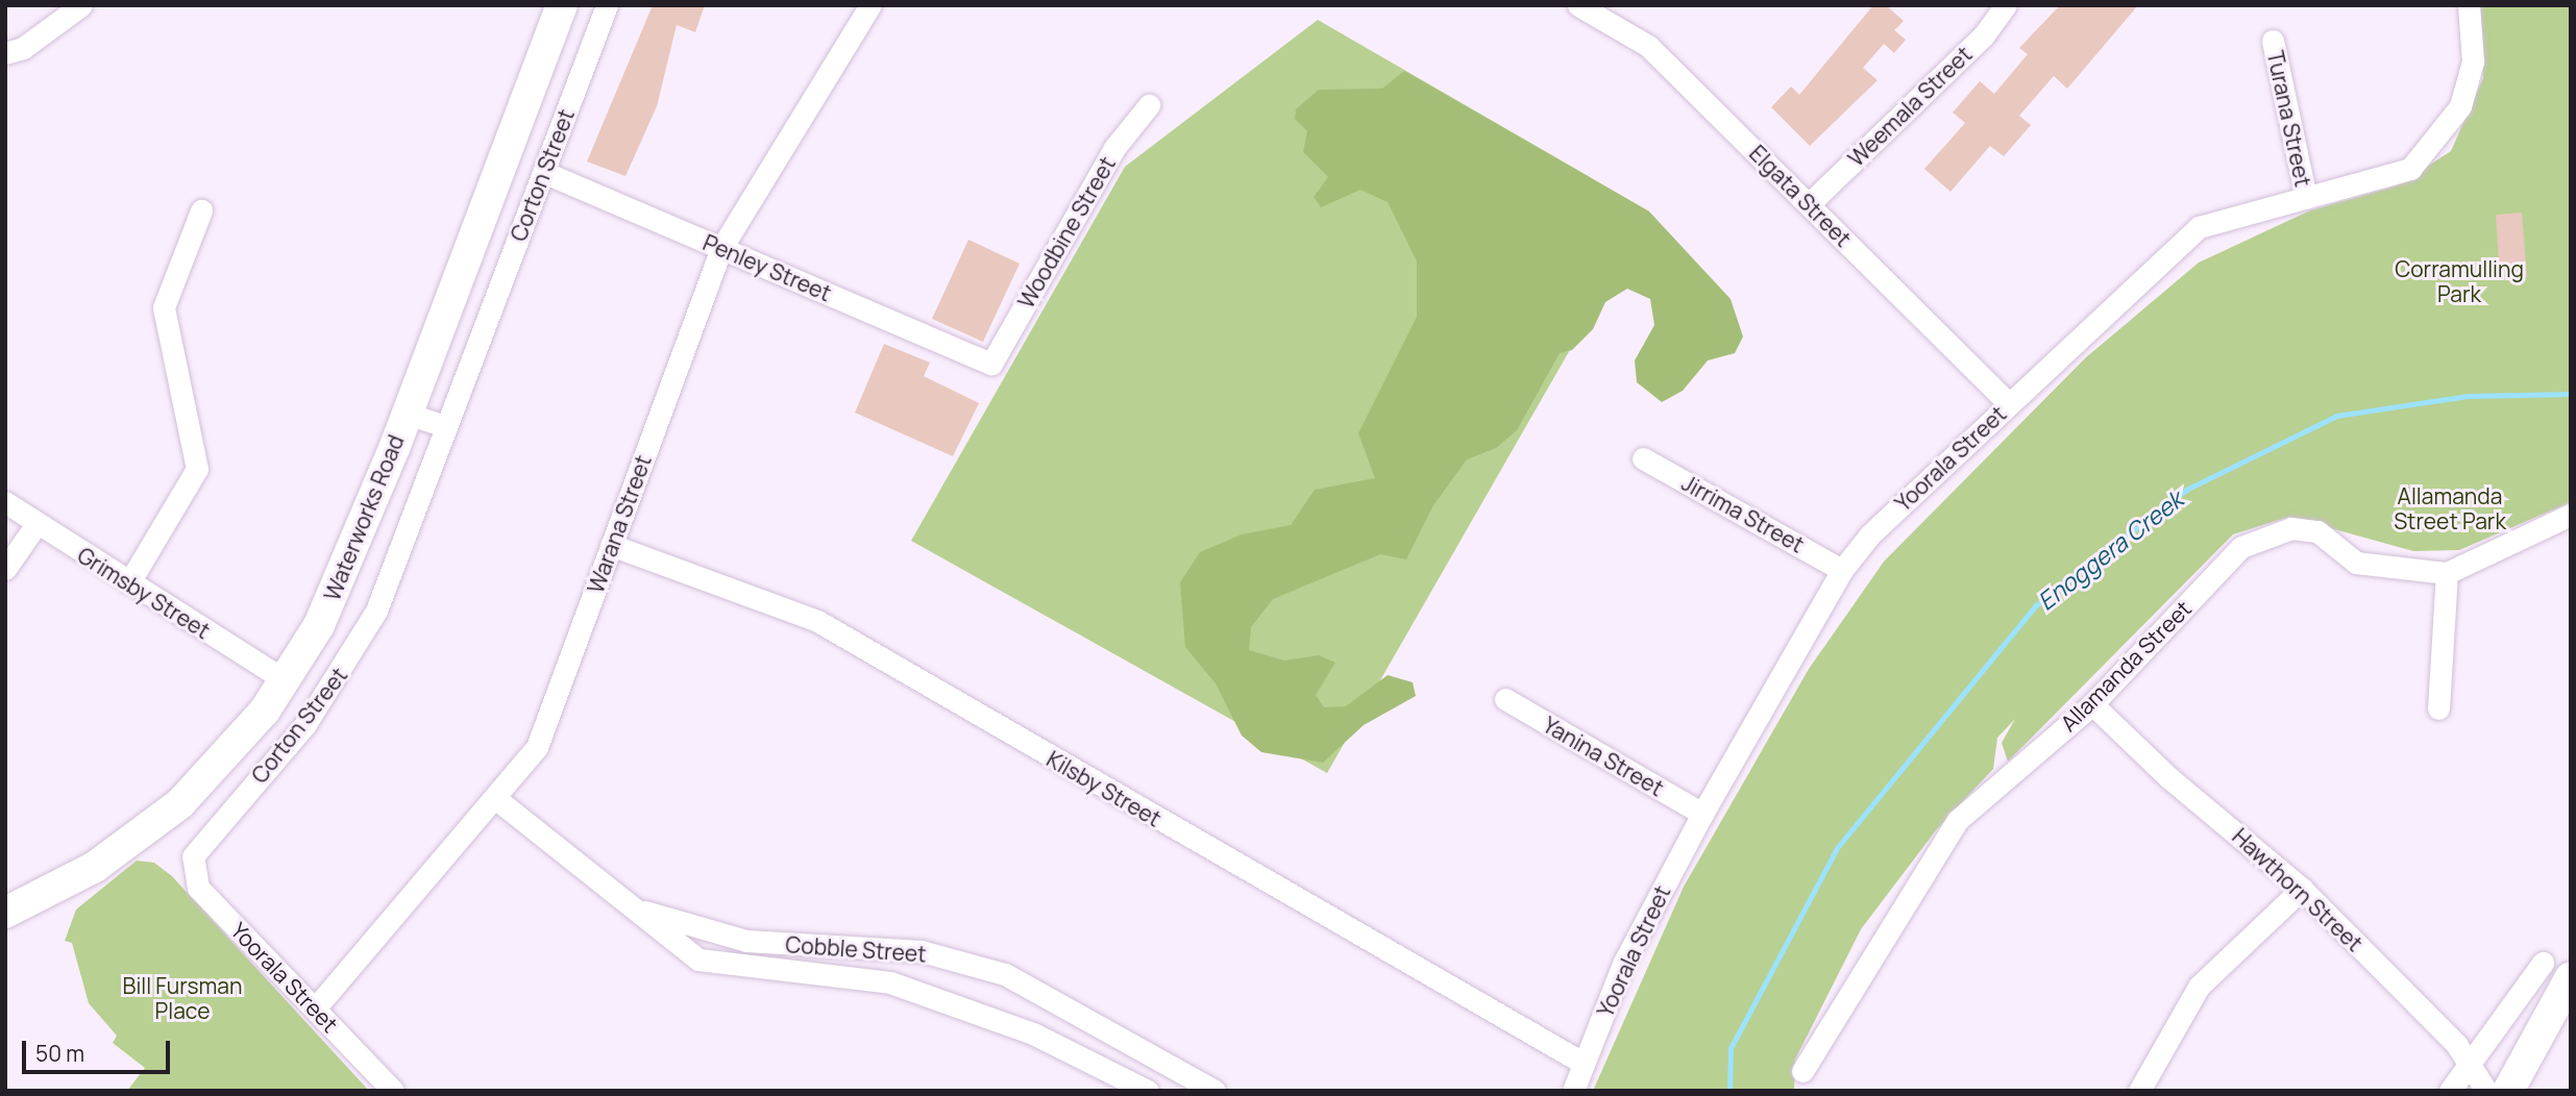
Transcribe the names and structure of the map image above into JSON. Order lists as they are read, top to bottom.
{
  "streets": {
    "main road": ["Waterworks Road"],
    "street": [
      "Weemala Street",
      "Turana Street",
      "Corton Street",
      "Elgata Street",
      "Woodbine Street",
      "Penley Street",
      "Yoorala Street",
      "Jirrima Street",
      "Warana Street",
      "Grimsby Street",
      "Allamanda Street",
      "Yanina Street",
      "Kilsby Street",
      "Hawthorn Street",
      "Cobble Street"
    ]
  },
  "crossings": [
    ["Weemala Street", "Elgata Street"],
    ["Turana Street", "Yoorala Street"],
    ["Corton Street", "Penley Street"],
    ["Corton Street", "Yoorala Street"],
    ["Elgata Street", "Yoorala Street"],
    ["Woodbine Street", "Penley Street"],
    ["Penley Street", "Warana Street"],
    ["Yoorala Street", "Jirrima Street"],
    ["Yoorala Street", "Warana Street"],
    ["Yoorala Street", "Yanina Street"],
    ["Yoorala Street", "Kilsby Street"],
    ["Waterworks Road", "Grimsby Street"],
    ["Warana Street", "Kilsby Street"],
    ["Warana Street", "Cobble Street"],
    ["Allamanda Street", "Hawthorn Street"]
  ],
  "water": ["Enoggera Creek"],
  "parks": ["Corramulling Park", "Allamanda Street Park", "Bill Fursman Place"],
  "scale_bar": "50 m"
}
